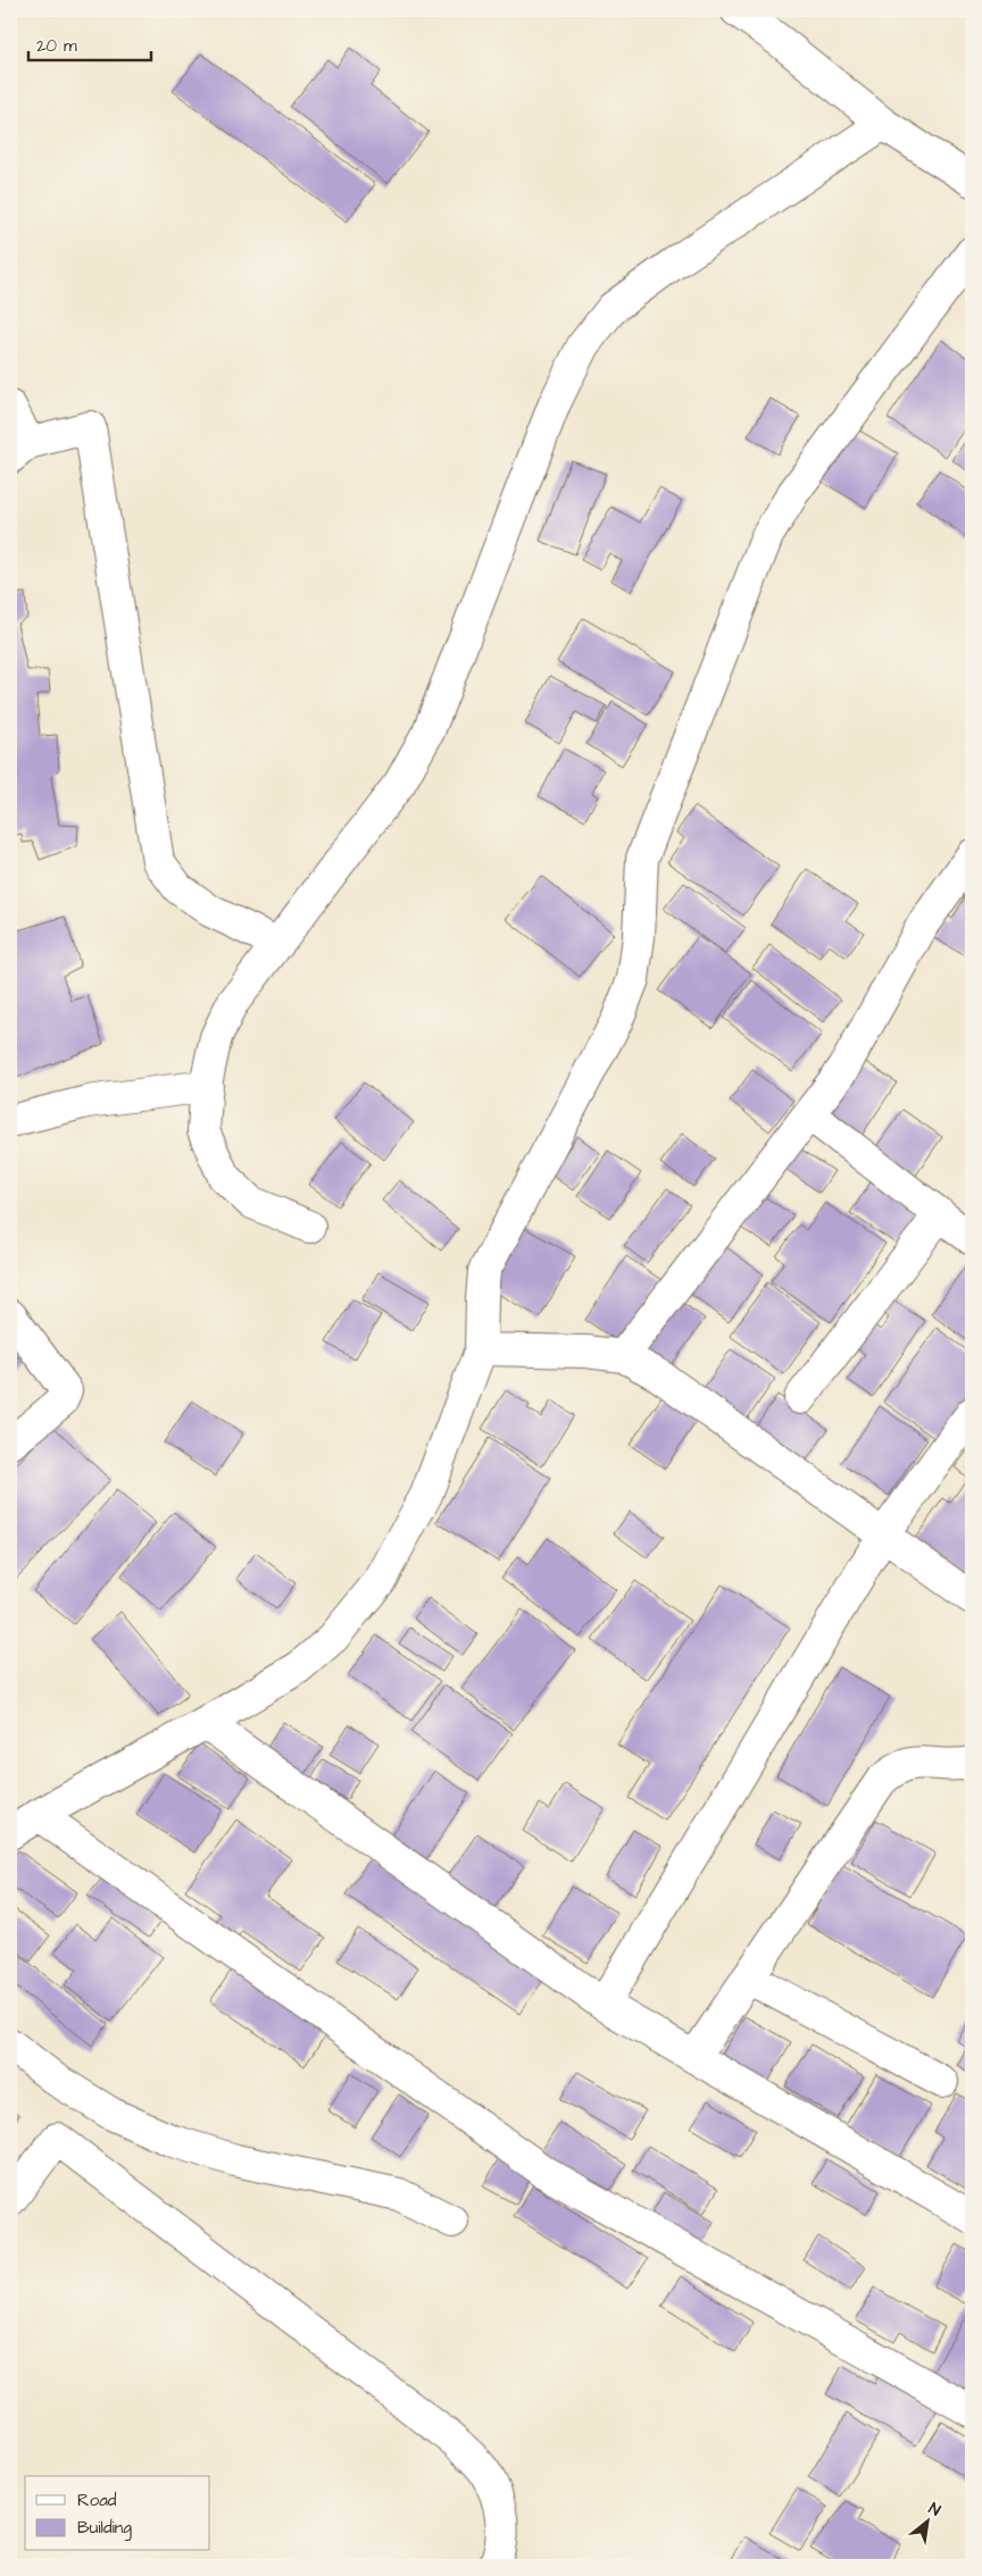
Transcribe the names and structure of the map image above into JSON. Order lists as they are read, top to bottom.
{
  "legend": ["Road", "Building"],
  "scale_bar": "20 m",
  "north": "top right"
}
